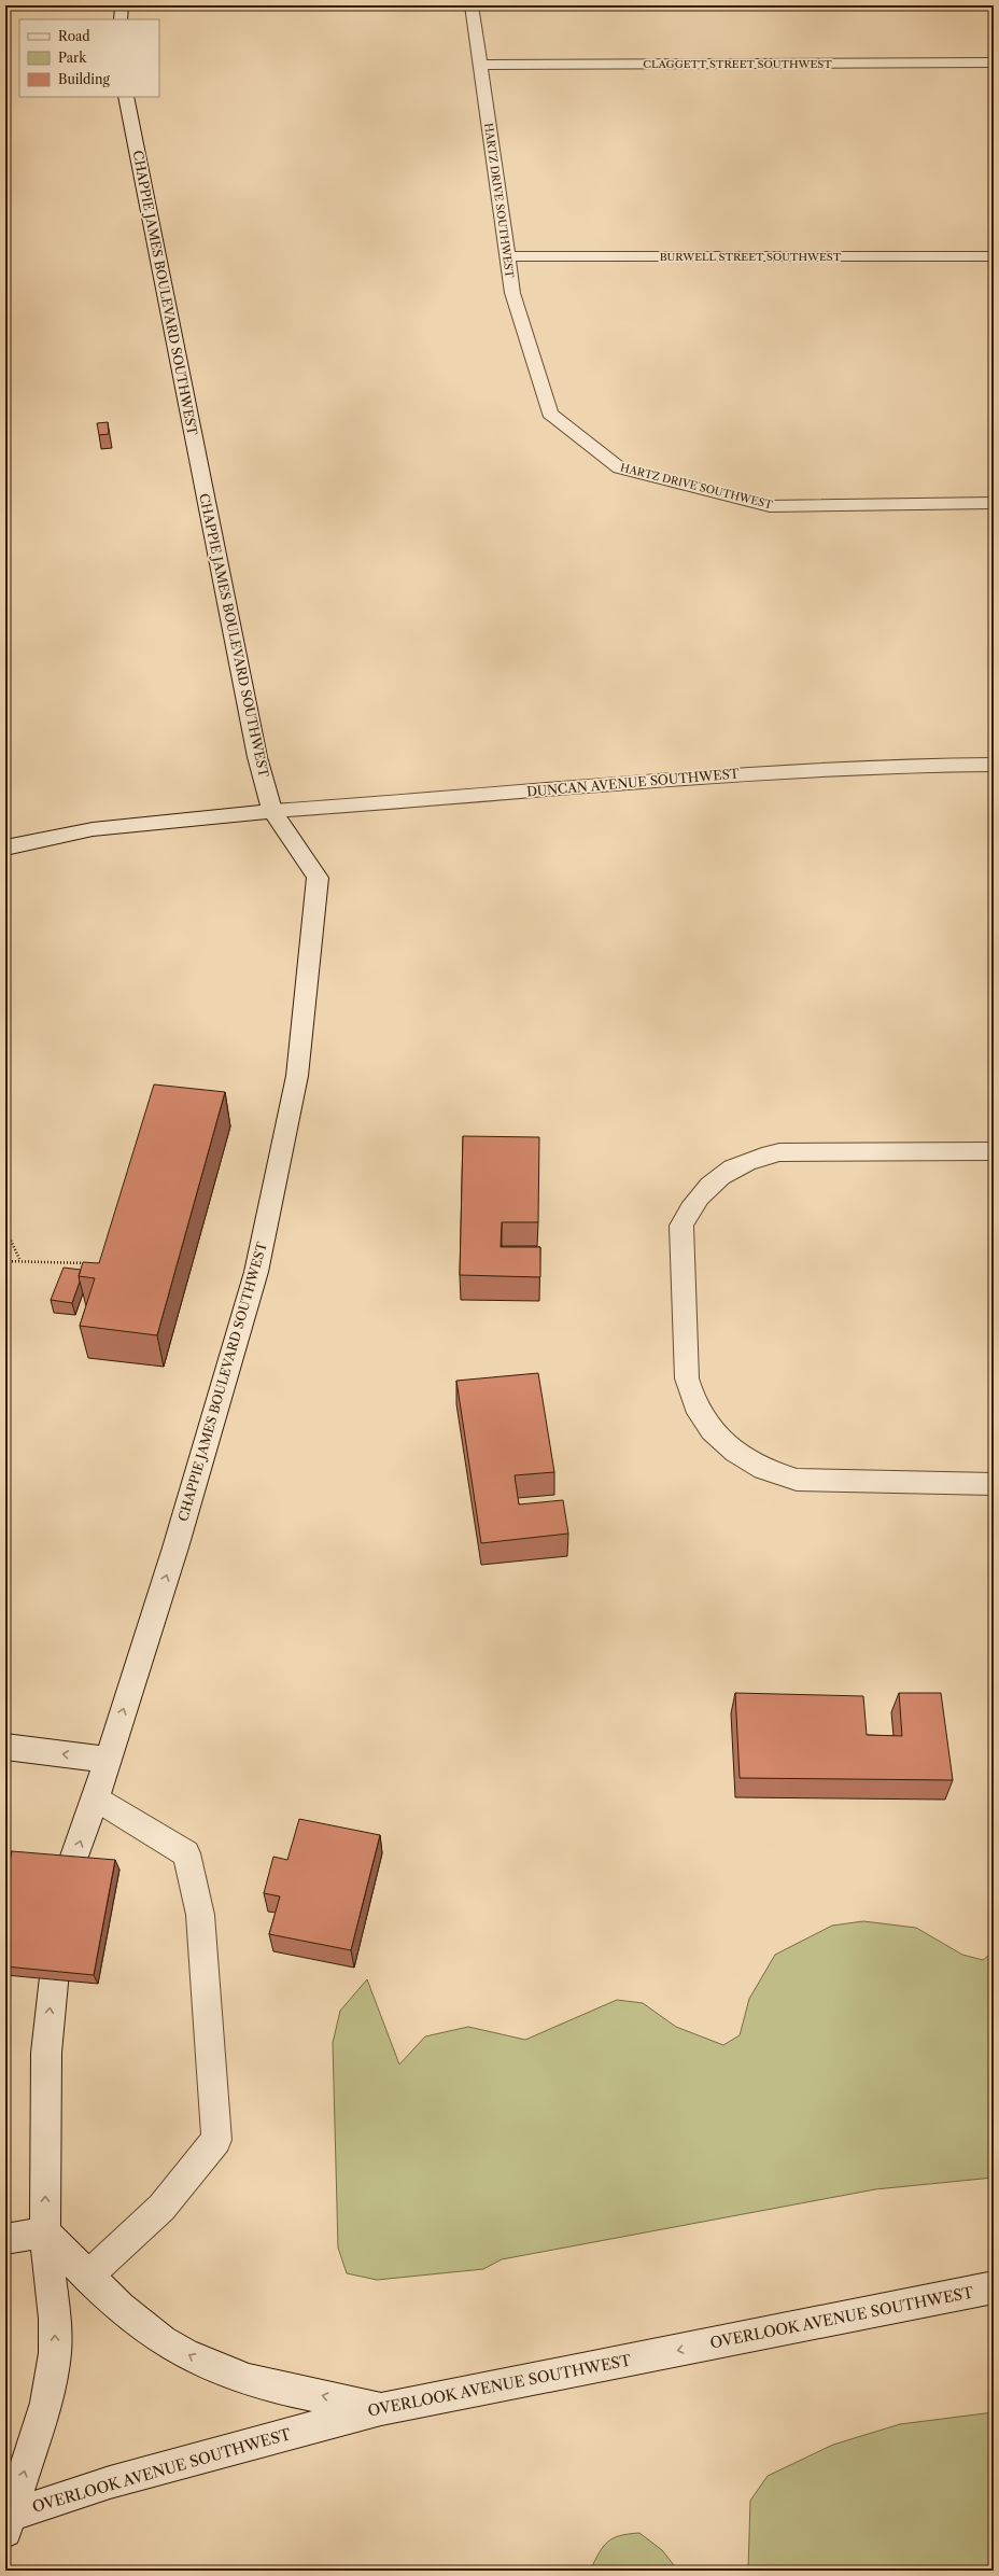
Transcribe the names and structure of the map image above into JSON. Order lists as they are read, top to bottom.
{
  "streets": {
    "street": [
      "CLAGGETT STREET SOUTHWEST",
      "HARTZ DRIVE SOUTHWEST",
      "BURWELL STREET SOUTHWEST",
      "CHAPPIE JAMES BOULEVARD SOUTHWEST",
      "DUNCAN AVENUE SOUTHWEST",
      "OVERLOOK AVENUE SOUTHWEST"
    ]
  },
  "crossings": [
    ["CLAGGETT STREET SOUTHWEST", "HARTZ DRIVE SOUTHWEST"],
    ["HARTZ DRIVE SOUTHWEST", "BURWELL STREET SOUTHWEST"],
    ["CHAPPIE JAMES BOULEVARD SOUTHWEST", "DUNCAN AVENUE SOUTHWEST"],
    ["CHAPPIE JAMES BOULEVARD SOUTHWEST", "OVERLOOK AVENUE SOUTHWEST"]
  ],
  "one_way": ["CHAPPIE JAMES BOULEVARD SOUTHWEST", "OVERLOOK AVENUE SOUTHWEST"],
  "legend": ["Road", "Park", "Building"]
}
